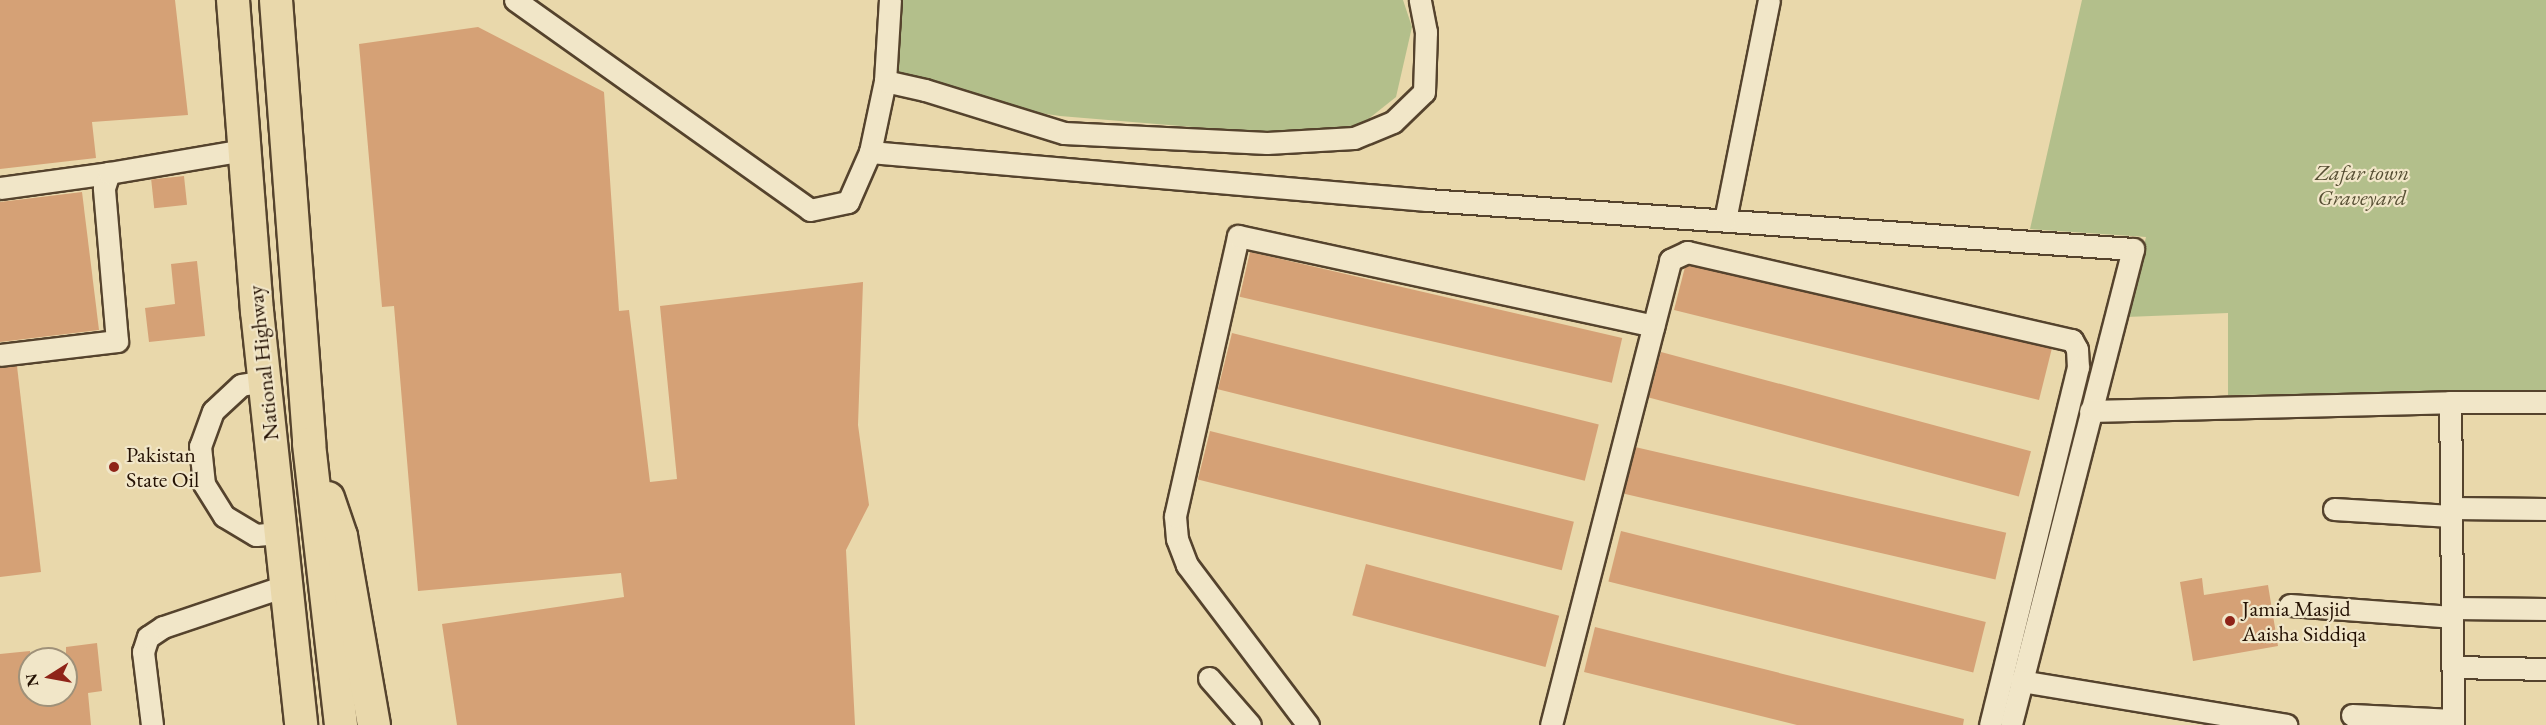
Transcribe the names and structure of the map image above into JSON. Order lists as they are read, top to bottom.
{
  "streets": {
    "highway": ["National Highway"]
  },
  "parks": ["Zafar town Graveyard"],
  "places": ["Pakistan State Oil", "Jamia Masjid Aaisha Siddiqa"],
  "north": "left"
}
